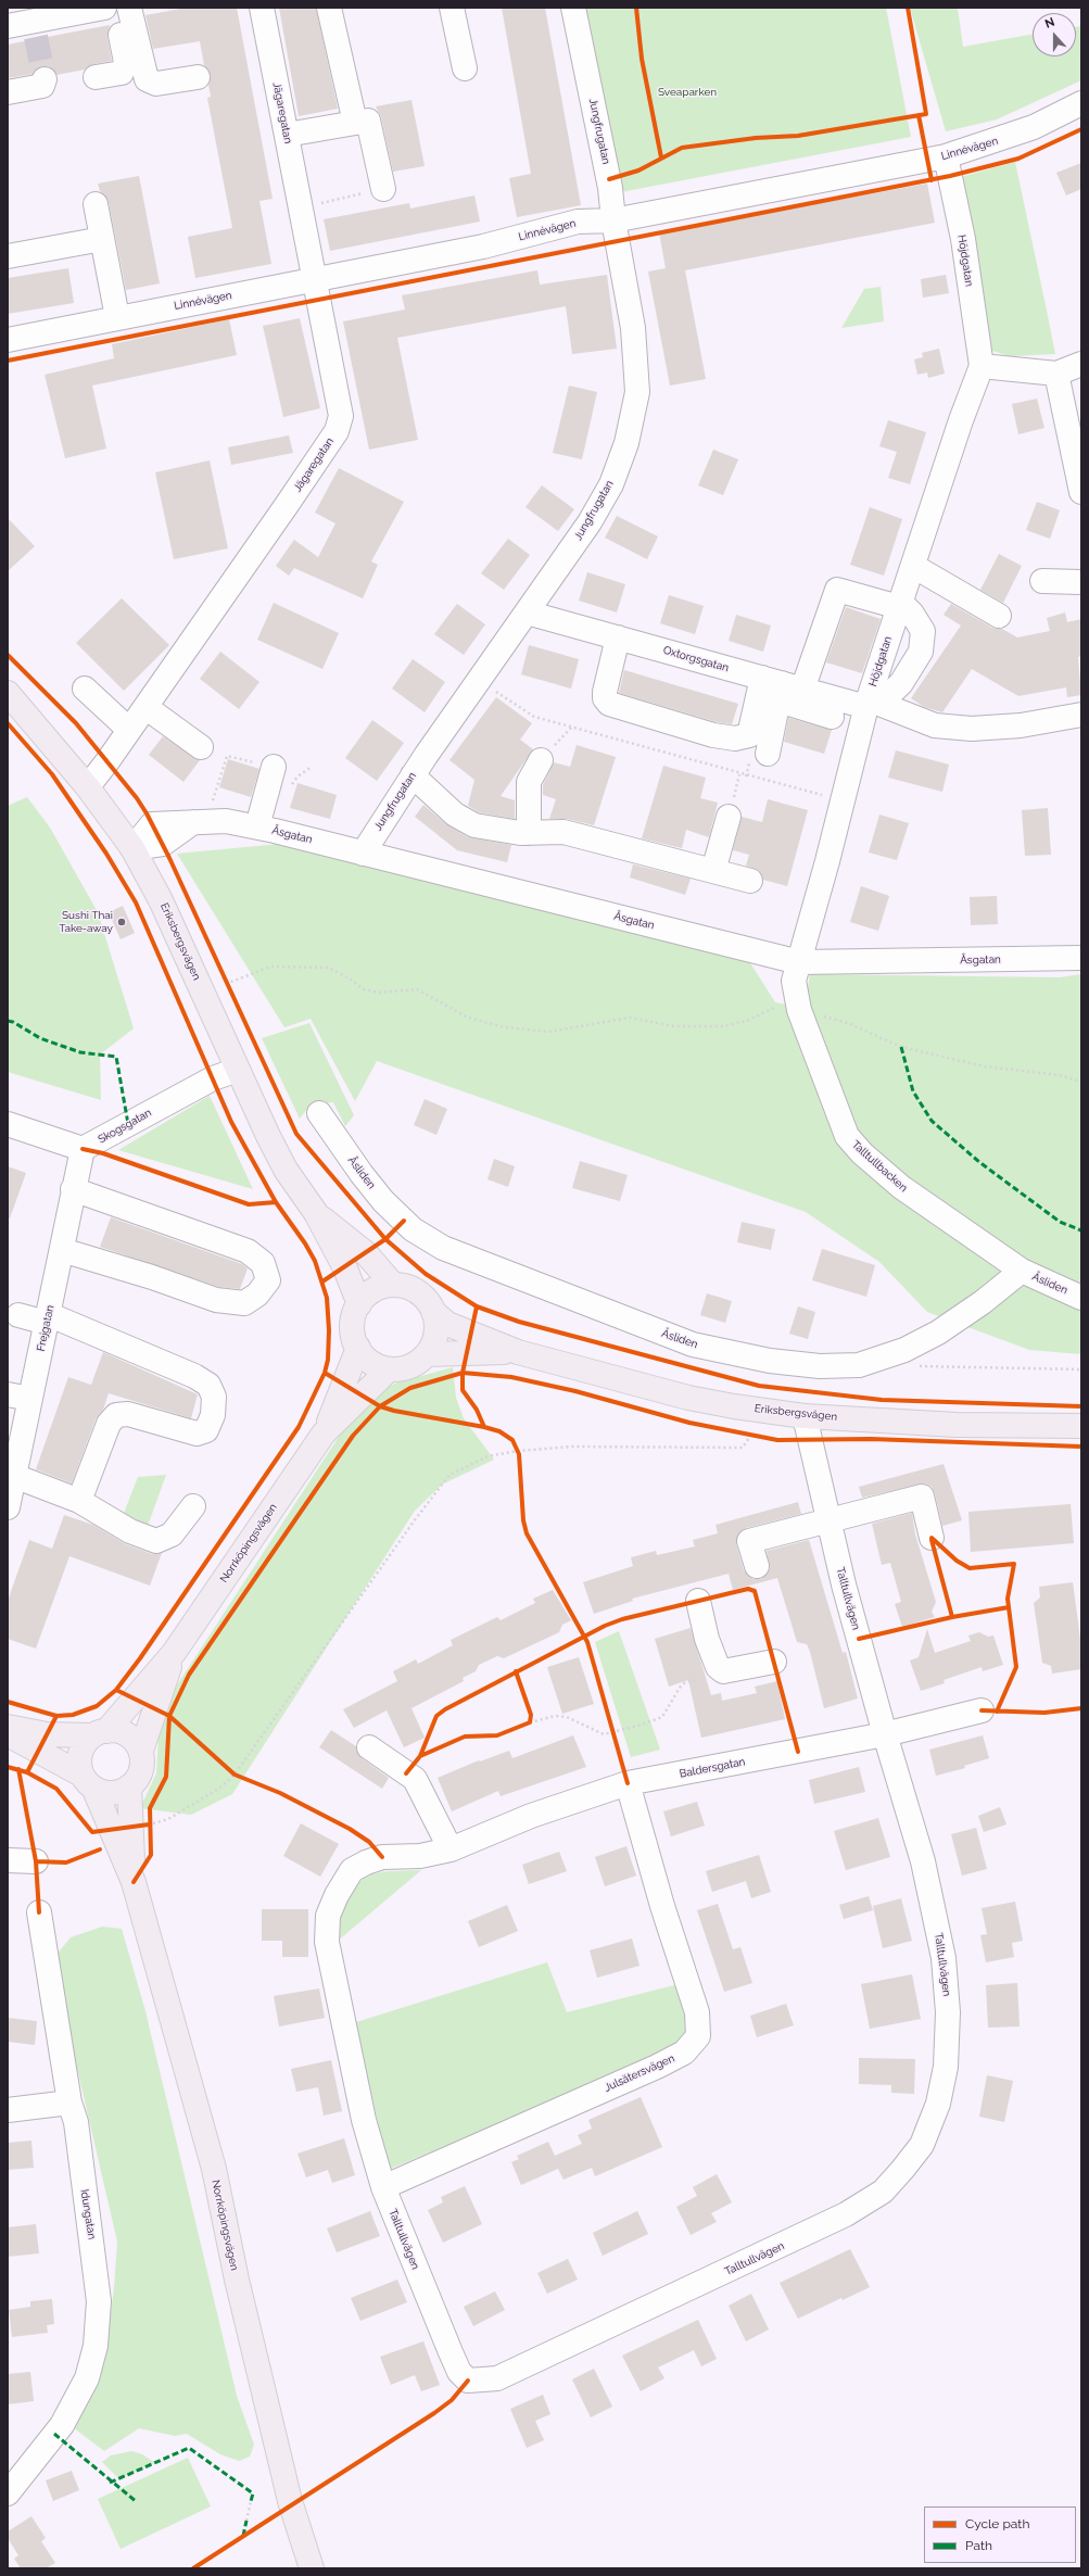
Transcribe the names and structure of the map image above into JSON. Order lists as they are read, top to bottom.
{
  "streets": {
    "main road": ["Eriksbergsvägen", "Norrköpingsvägen"],
    "street": [
      "Jägaregatan",
      "Jungfrugatan",
      "Linnévägen",
      "Höjdgatan",
      "Oxtorgsgatan",
      "Åsgatan",
      "Skogsgatan",
      "Talltullbacken",
      "Åsliden",
      "Frejgatan",
      "Talltullvägen",
      "Baldersgatan",
      "Julsätersvägen",
      "Idungatan"
    ]
  },
  "crossings": [
    ["Jägaregatan", "Linnévägen"],
    ["Jägaregatan", "Eriksbergsvägen"],
    ["Jungfrugatan", "Linnévägen"],
    ["Jungfrugatan", "Oxtorgsgatan"],
    ["Jungfrugatan", "Åsgatan"],
    ["Linnévägen", "Höjdgatan"],
    ["Höjdgatan", "Oxtorgsgatan"],
    ["Höjdgatan", "Åsgatan"],
    ["Höjdgatan", "Talltullbacken"],
    ["Åsgatan", "Eriksbergsvägen"],
    ["Åsgatan", "Talltullbacken"],
    ["Eriksbergsvägen", "Skogsgatan"],
    ["Eriksbergsvägen", "Norrköpingsvägen"],
    ["Eriksbergsvägen", "Talltullvägen"],
    ["Skogsgatan", "Frejgatan"],
    ["Talltullbacken", "Åsliden"],
    ["Talltullvägen", "Baldersgatan"],
    ["Talltullvägen", "Julsätersvägen"],
    ["Baldersgatan", "Julsätersvägen"]
  ],
  "parks": ["Sveaparken"],
  "places": ["Sushi Thai Take-away"],
  "legend": ["Cycle path", "Path"],
  "north": "top"
}
